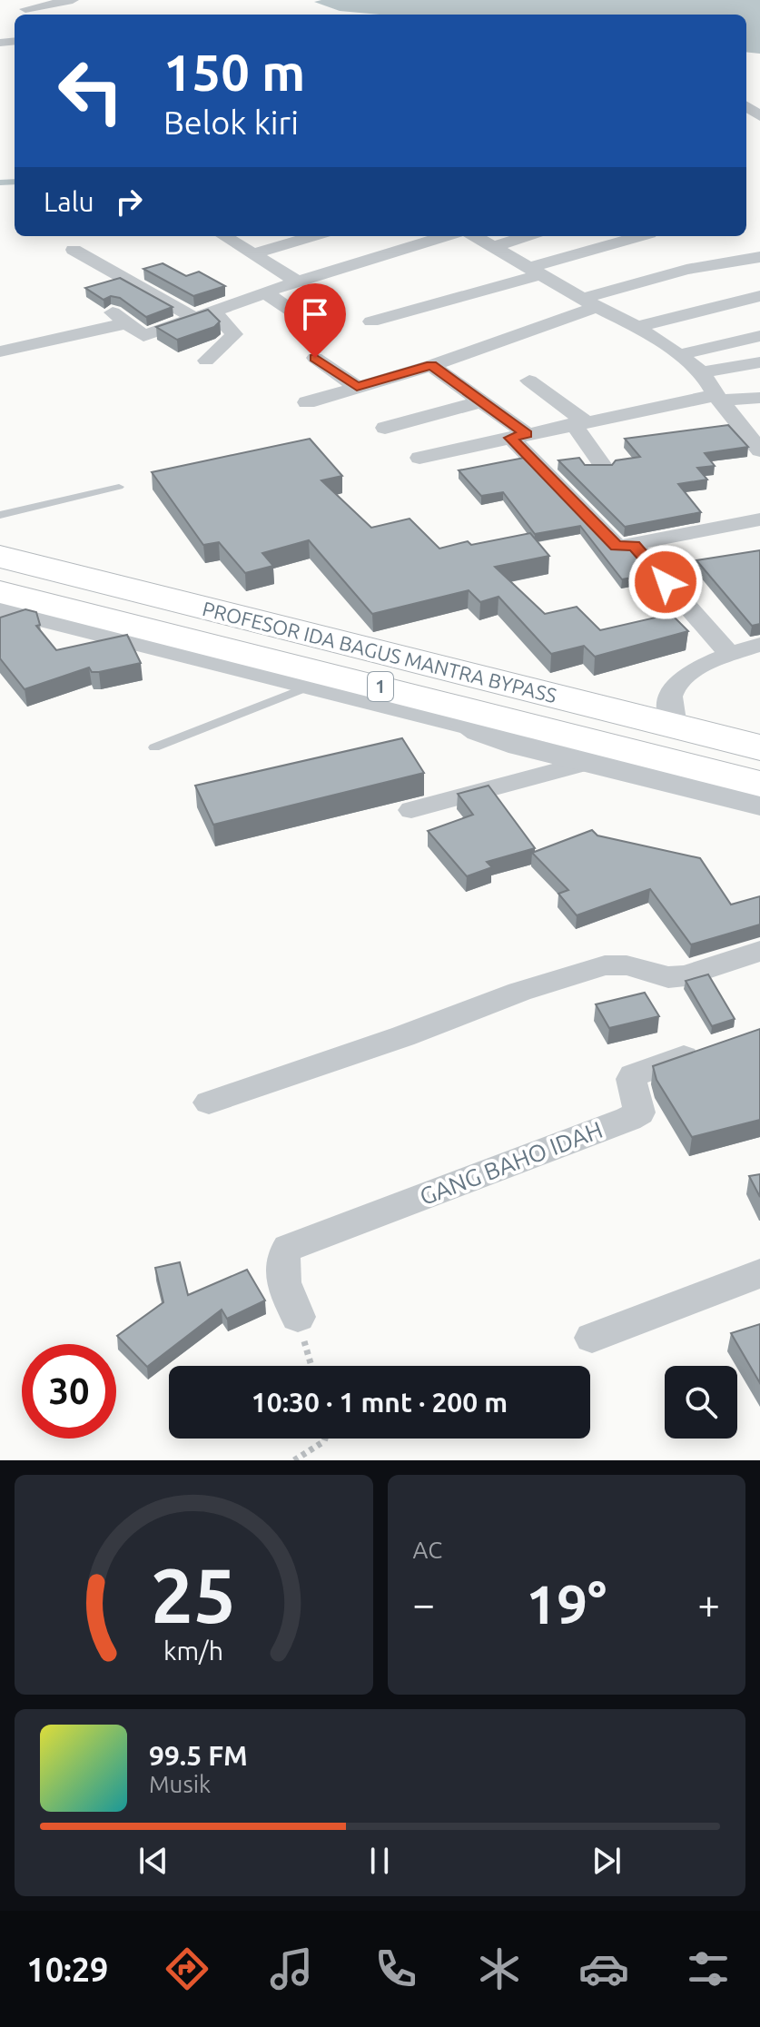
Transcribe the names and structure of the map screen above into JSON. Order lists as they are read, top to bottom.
{
  "streets": {
    "highway": ["PROFESOR IDA BAGUS MANTRA BYPASS", "1"],
    "street": ["GANG BAHO IDAH"]
  },
  "page": {
    "turn": ["150 m", "Belok kiri"],
    "then": "Lalu",
    "limit": "30",
    "trip": "10:30 · 1 mnt · 200 m",
    "tile": "AC",
    "heat": ["−", "19°", "+"],
    "song": ["99.5 FM", "Musik"],
    "tabs": "10:29",
    "gauge": ["25", "km/h"]
  }
}
